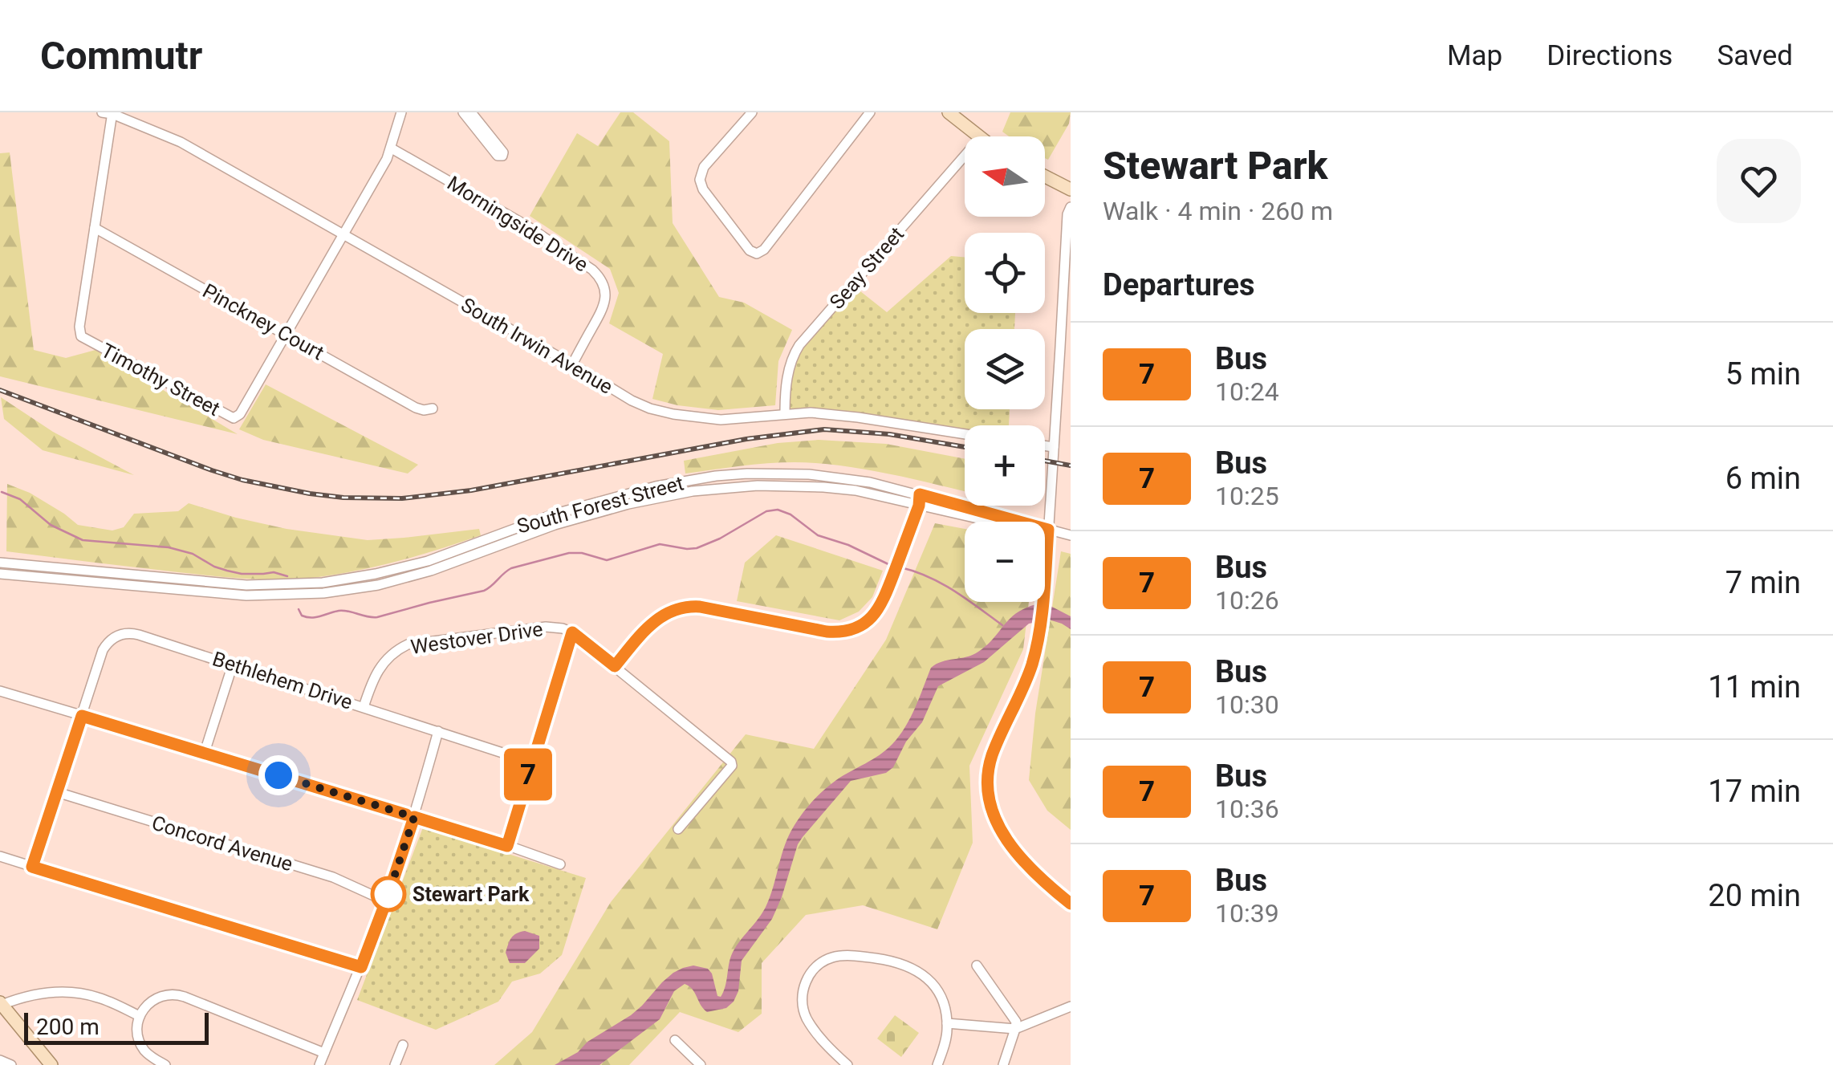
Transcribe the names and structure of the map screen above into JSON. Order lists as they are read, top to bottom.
{
  "streets": {
    "street": [
      "Morningside Drive",
      "Seay Street",
      "Pinckney Court",
      "South Irwin Avenue",
      "Timothy Street",
      "South Forest Street",
      "Westover Drive",
      "Bethlehem Drive",
      "Concord Avenue"
    ]
  },
  "crossings": [
    ["Morningside Drive", "South Irwin Avenue"],
    ["Seay Street", "South Irwin Avenue"],
    ["Pinckney Court", "Timothy Street"],
    ["Westover Drive", "Bethlehem Drive"]
  ],
  "places": ["Stewart Park"],
  "lines": ["bus line 7"],
  "scale_bar": "200 m",
  "north": "left",
  "page": {
    "header": "Commutr",
    "nav": ["Map", "Directions", "Saved"],
    "on_map": "7",
    "heading": [
      ["Stewart Park", "Walk · 4 min · 260 m"],
      "Departures"
    ],
    "map_buttons": ["+", "−"],
    "list": [
      {
        "mark": "7",
        "name": "Bus",
        "note": "10:24",
        "value": "5 min"
      },
      {
        "mark": "7",
        "name": "Bus",
        "note": "10:25",
        "value": "6 min"
      },
      {
        "mark": "7",
        "name": "Bus",
        "note": "10:26",
        "value": "7 min"
      },
      {
        "mark": "7",
        "name": "Bus",
        "note": "10:30",
        "value": "11 min"
      },
      {
        "mark": "7",
        "name": "Bus",
        "note": "10:36",
        "value": "17 min"
      },
      {
        "mark": "7",
        "name": "Bus",
        "note": "10:39",
        "value": "20 min"
      }
    ],
    "scale": "200 m"
  }
}
